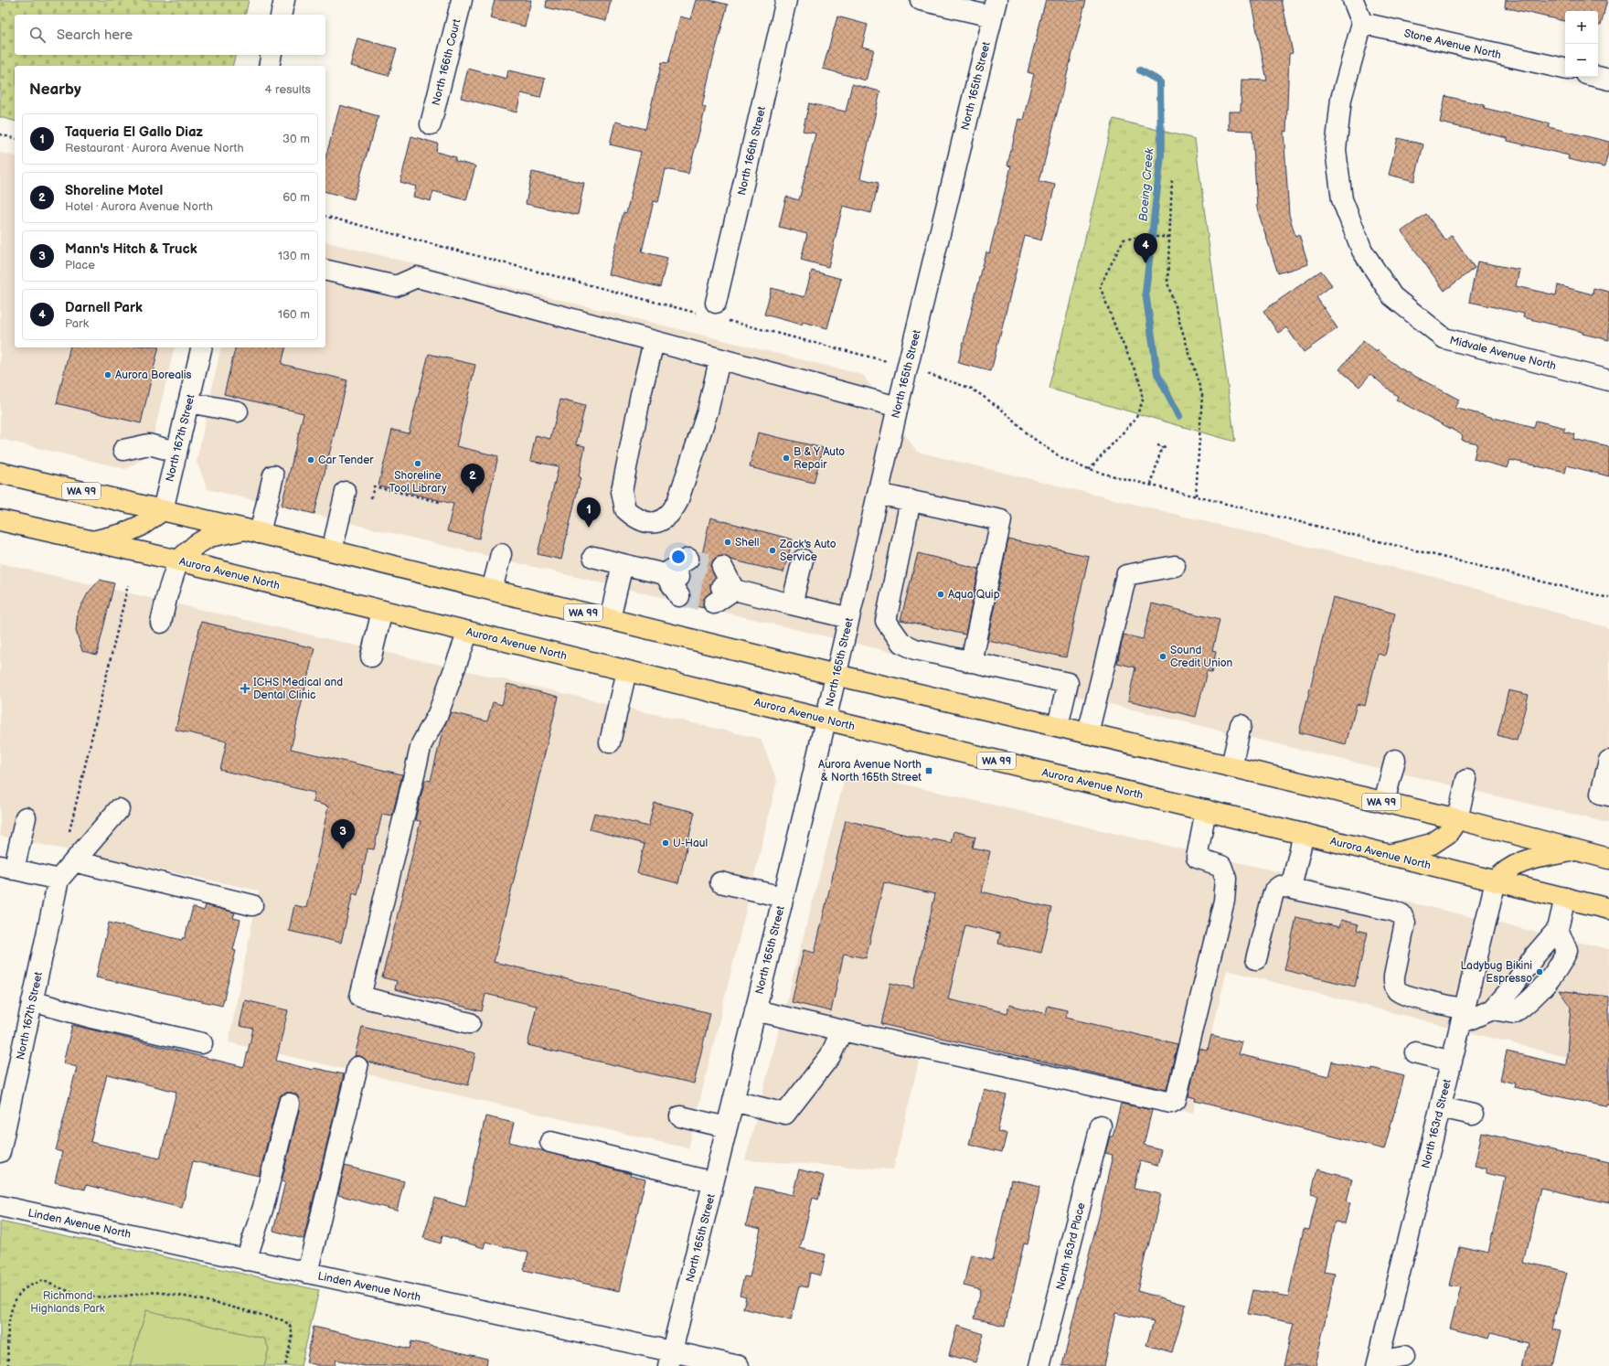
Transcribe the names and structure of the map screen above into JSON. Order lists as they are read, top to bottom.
{
  "streets": {
    "main road": ["WA 99", "Aurora Avenue North"],
    "street": [
      "Stone Avenue North",
      "North 166th Court",
      "North 165th Street",
      "North 166th Street",
      "Midvale Avenue North",
      "North 167th Street",
      "North 163rd Street",
      "Linden Avenue North",
      "North 163rd Place"
    ]
  },
  "crossings": [
    ["Stone Avenue North", "Midvale Avenue North"],
    ["North 165th Street", "WA 99"],
    ["North 165th Street", "Aurora Avenue North"],
    ["North 165th Street", "Linden Avenue North"],
    ["North 167th Street", "WA 99"],
    ["Aurora Avenue North", "North 163rd Street"]
  ],
  "water": ["Boeing Creek"],
  "parks": ["Richmond Highlands Park"],
  "places": {
    "other": [
      "Aurora Borealis",
      "B & Y Auto Repair",
      "Car Tender",
      "Shoreline Tool Library",
      "Shell",
      "Zack's Auto Service",
      "Aqua Quip",
      "Sound Credit Union",
      "U-Haul",
      "Ladybug Bikini Espresso"
    ],
    "health": ["ICHS Medical and Dental Clinic"],
    "transit": ["Aurora Avenue North & North 165th Street"]
  },
  "page": {
    "map_buttons": ["+", "−"],
    "search": "Search here",
    "heading": ["Nearby", "4 results"],
    "list": [
      {
        "mark": "1",
        "name": "Taqueria El Gallo Diaz",
        "note": "Restaurant · Aurora Avenue North",
        "value": "30 m"
      },
      {
        "mark": "2",
        "name": "Shoreline Motel",
        "note": "Hotel · Aurora Avenue North",
        "value": "60 m"
      },
      {
        "mark": "3",
        "name": "Mann's Hitch & Truck",
        "note": "Place",
        "value": "130 m"
      },
      {
        "mark": "4",
        "name": "Darnell Park",
        "note": "Park",
        "value": "160 m"
      }
    ],
    "pins": [
      "4",
      "2",
      "1",
      "3"
    ]
  }
}
